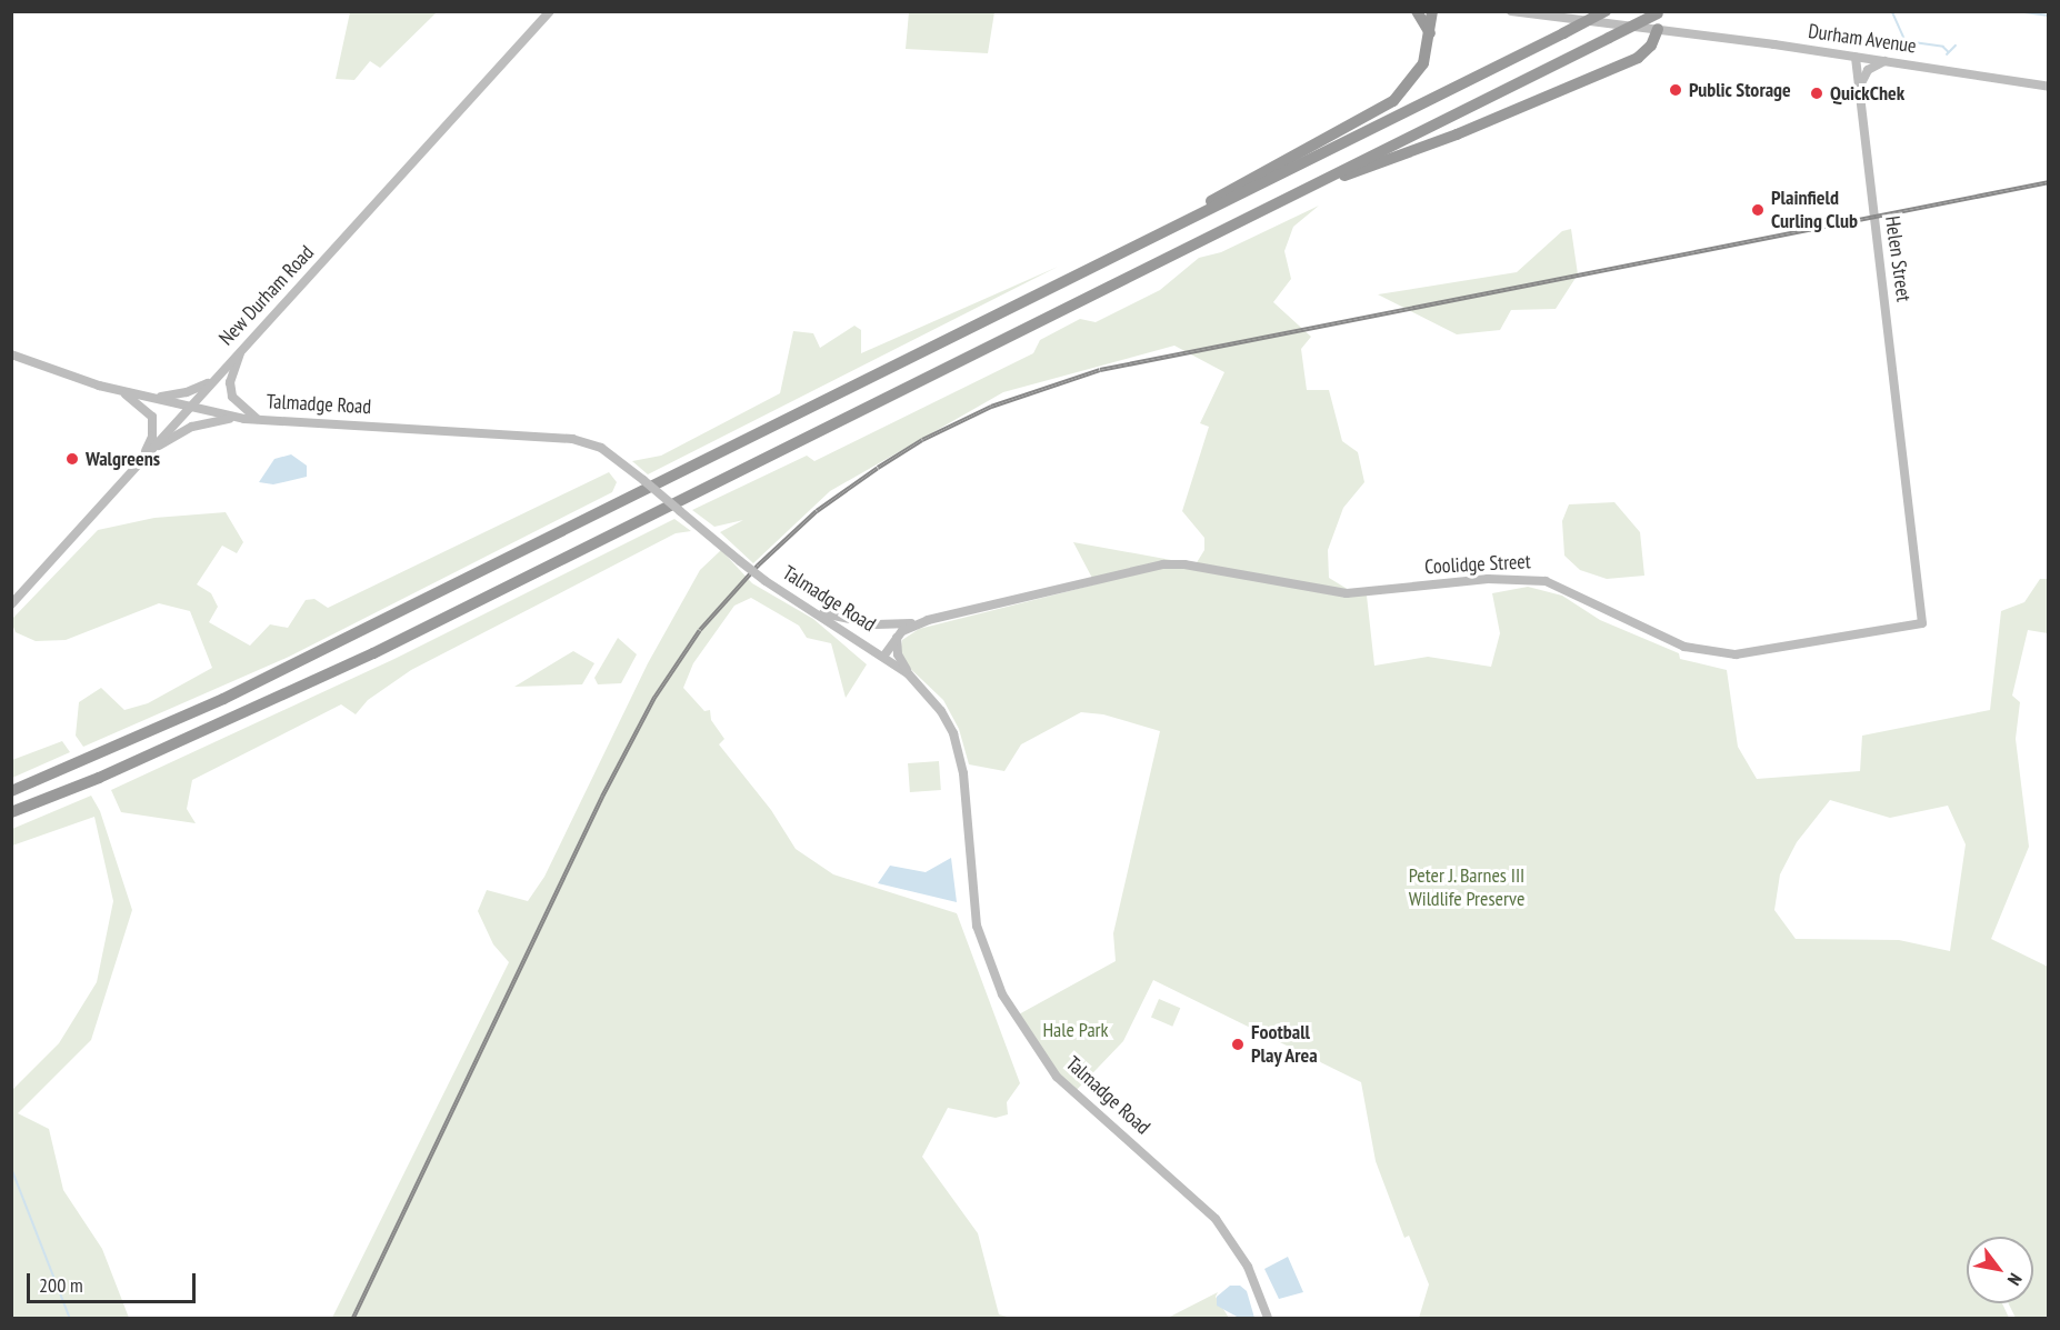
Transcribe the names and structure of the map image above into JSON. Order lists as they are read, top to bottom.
{
  "streets": {
    "street": [
      "Durham Avenue",
      "Helen Street",
      "New Durham Road",
      "Talmadge Road",
      "Coolidge Street"
    ]
  },
  "crossings": [
    ["Durham Avenue", "Helen Street"],
    ["Helen Street", "Coolidge Street"],
    ["New Durham Road", "Talmadge Road"],
    ["Talmadge Road", "Coolidge Street"]
  ],
  "parks": ["Peter J. Barnes III Wildlife Preserve", "Hale Park"],
  "places": [
    "Public Storage",
    "QuickChek",
    "Plainfield Curling Club",
    "Walgreens",
    "Football Play Area"
  ],
  "scale_bar": "200 m",
  "north": "bottom right"
}
